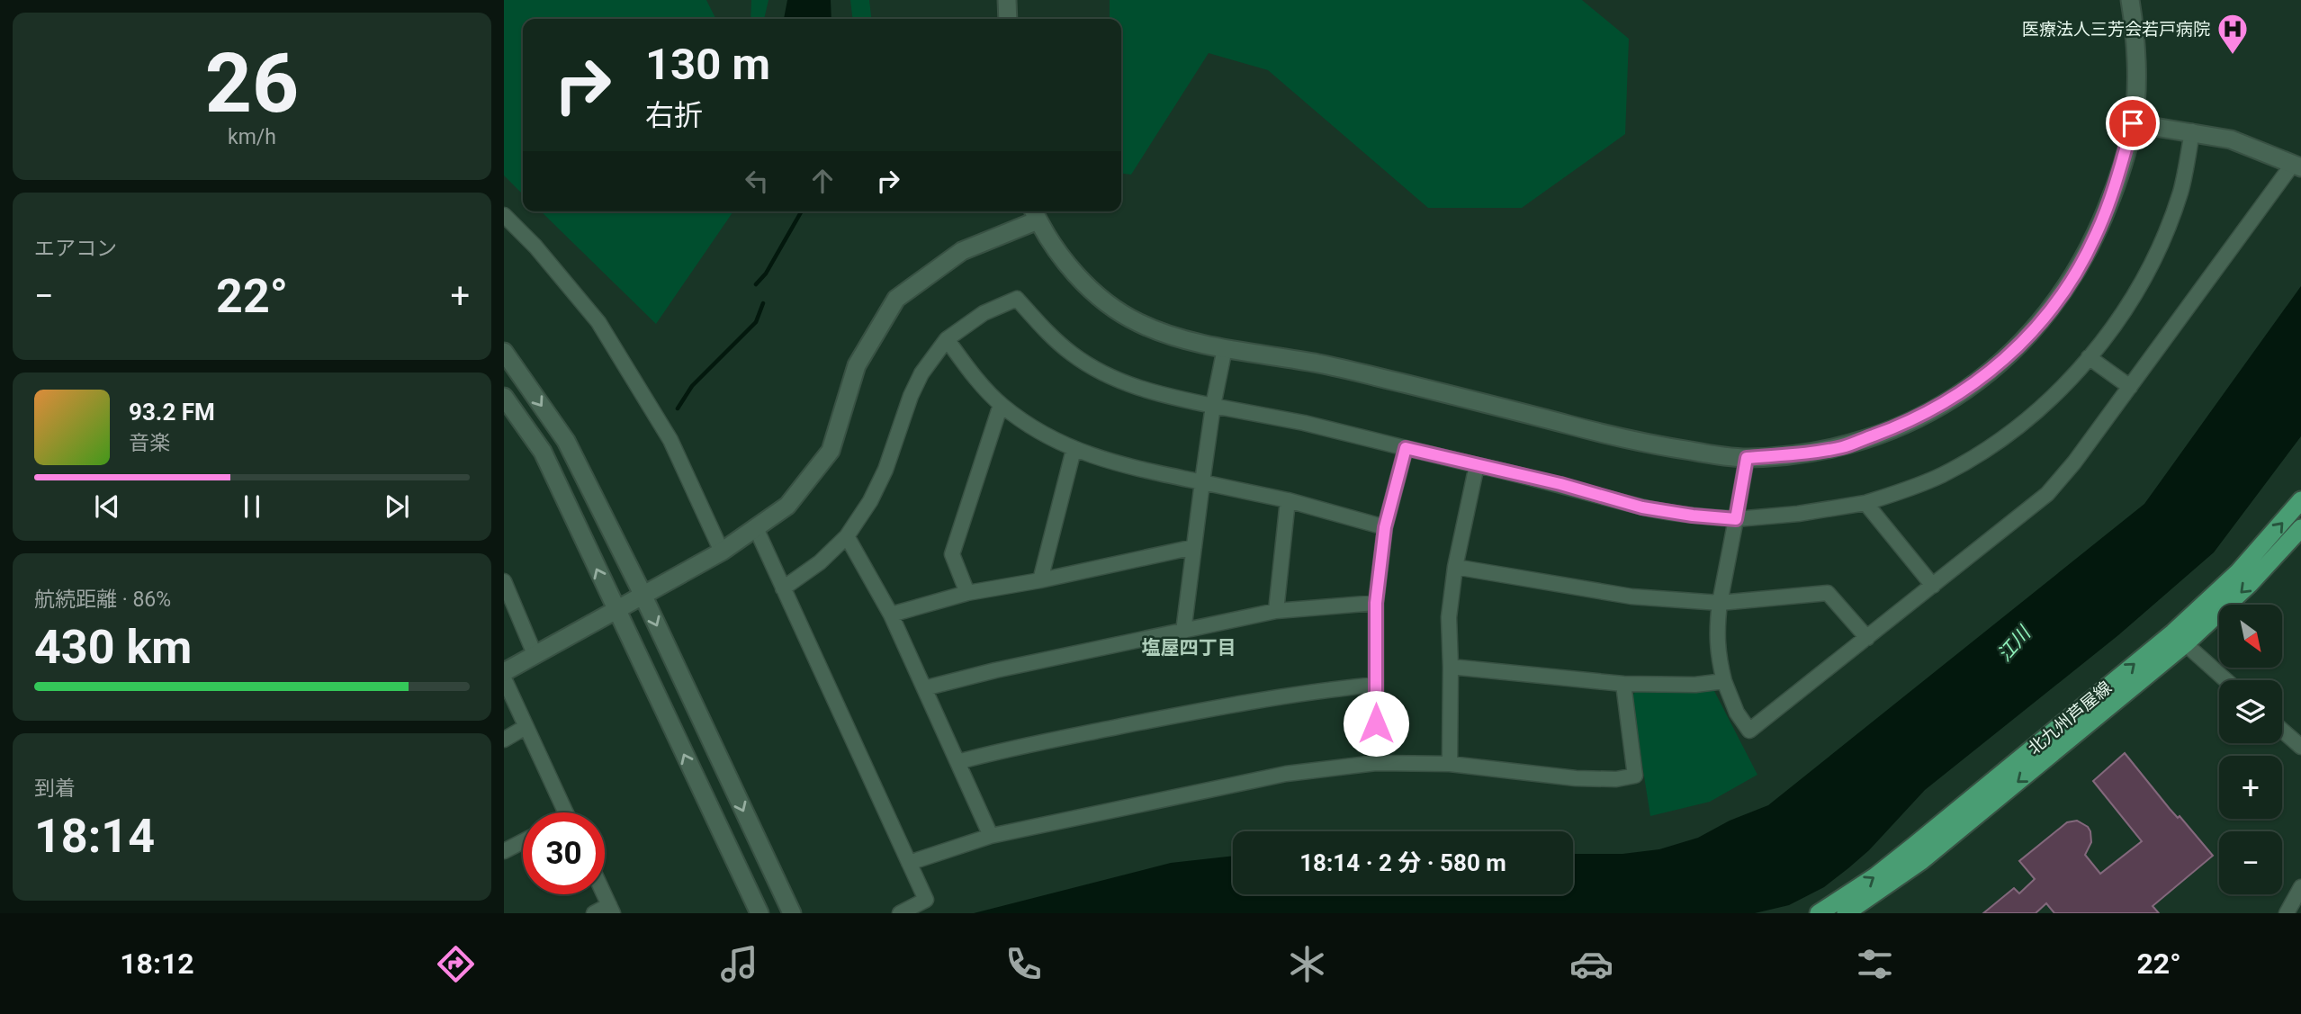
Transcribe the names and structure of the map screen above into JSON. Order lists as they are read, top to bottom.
{
  "streets": {
    "main road": ["北九州芦屋線"]
  },
  "districts": ["塩屋四丁目"],
  "water": ["江川"],
  "places": {
    "hospital": ["医療法人三芳会若戸病院"]
  },
  "north": "bottom right",
  "page": {
    "tile": [
      ["26", "km/h"],
      "エアコン",
      ["航続距離 · 86%", "430 km"],
      ["到着", "18:14"]
    ],
    "turn": ["130 m", "右折"],
    "heat": ["−", "22°", "+"],
    "song": ["93.2 FM", "音楽"],
    "map_buttons": ["+", "−"],
    "limit": "30",
    "trip": "18:14 · 2 分 · 580 m",
    "tabs": ["18:12", "22°"]
  }
}
